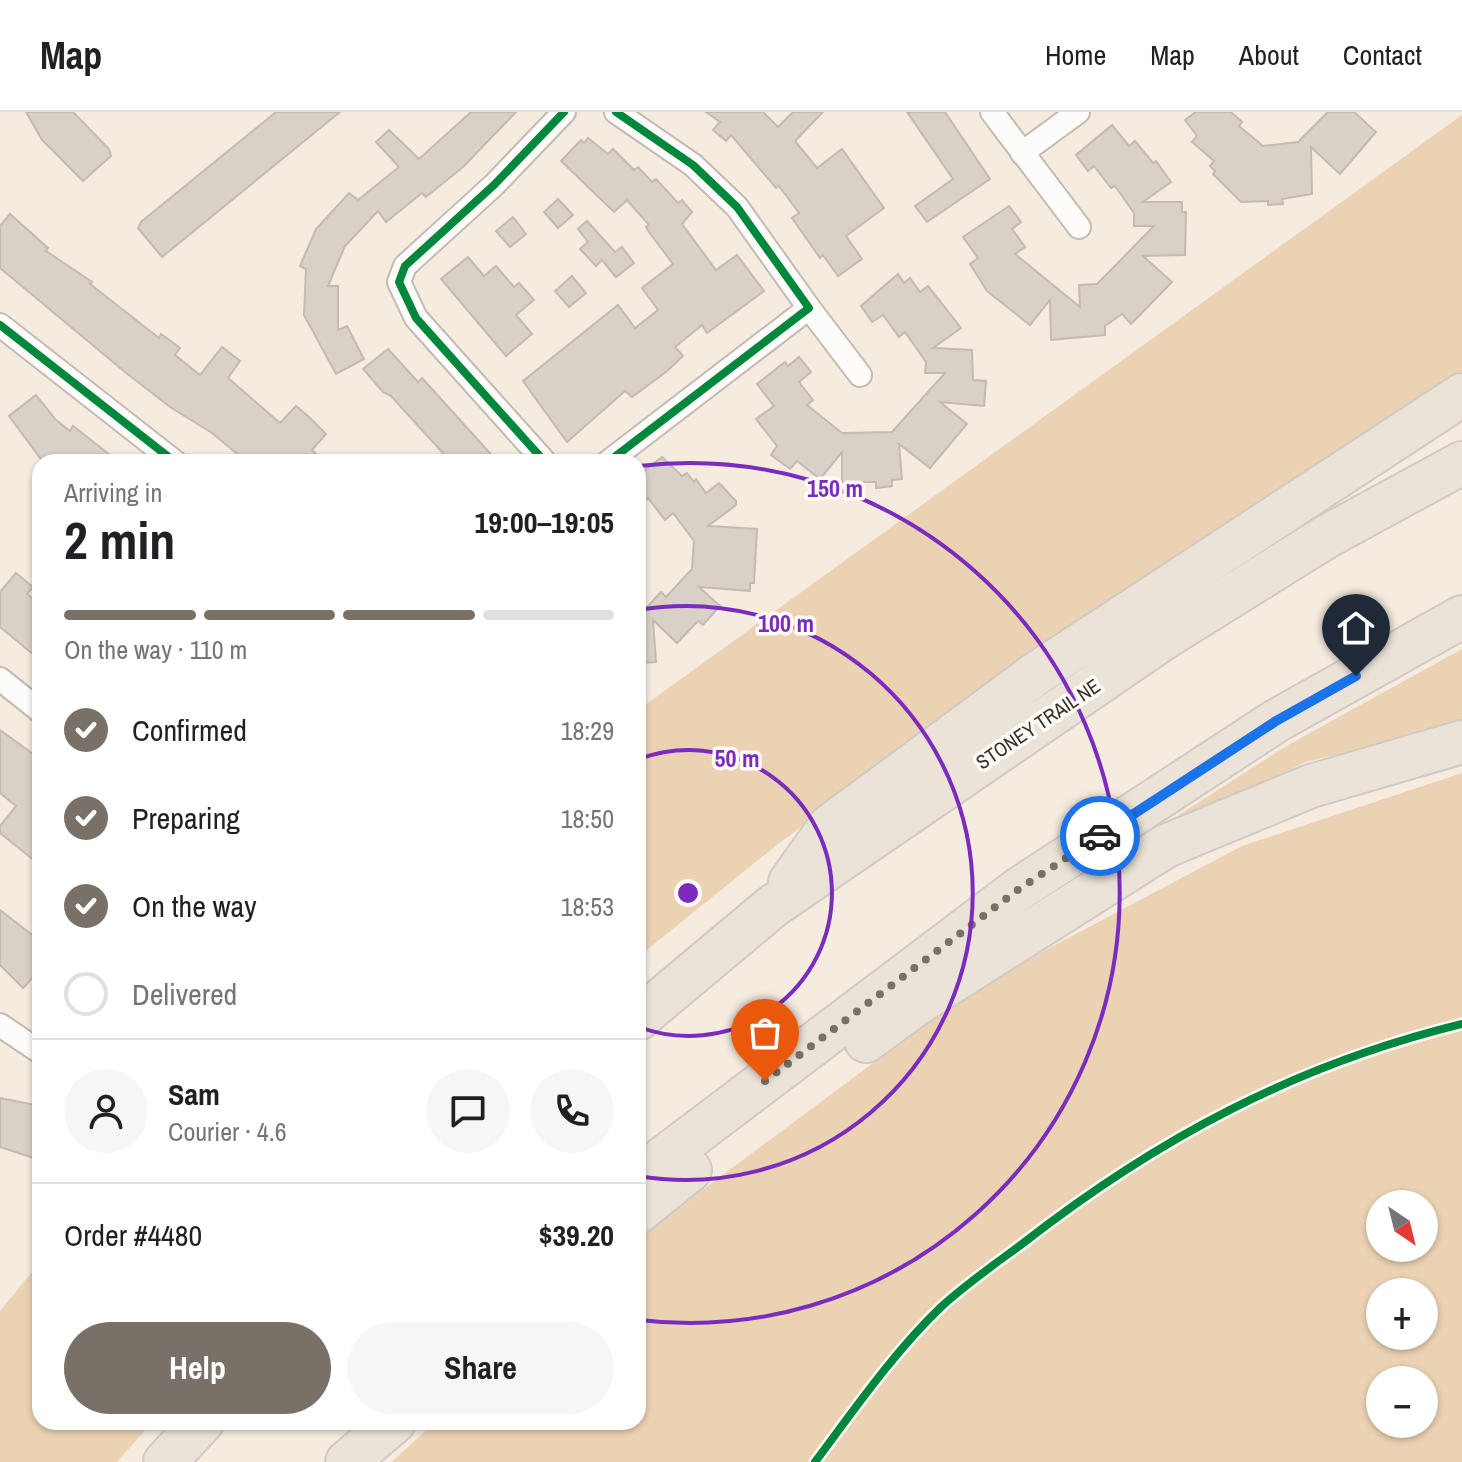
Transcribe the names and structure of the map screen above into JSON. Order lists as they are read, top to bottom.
{
  "streets": {
    "highway": ["STONEY TRAIL NE"]
  },
  "north": "bottom right",
  "page": {
    "header": "Map",
    "nav": [
      "Home",
      "Map",
      "About",
      "Contact"
    ],
    "heading": ["2 min", "Arriving in", "19:00–19:05"],
    "panel": [
      "Sam",
      "Courier · 4.6",
      "Order #4480",
      "$39.20"
    ],
    "bar": "On the way · 110 m",
    "list": [
      ["Confirmed", "18:29"],
      ["Preparing", "18:50"],
      ["On the way", "18:53"],
      "Delivered"
    ],
    "map_buttons": ["+", "−"],
    "buttons": ["Help", "Share"]
  },
  "rings": ["150 m", "100 m", "50 m"]
}
